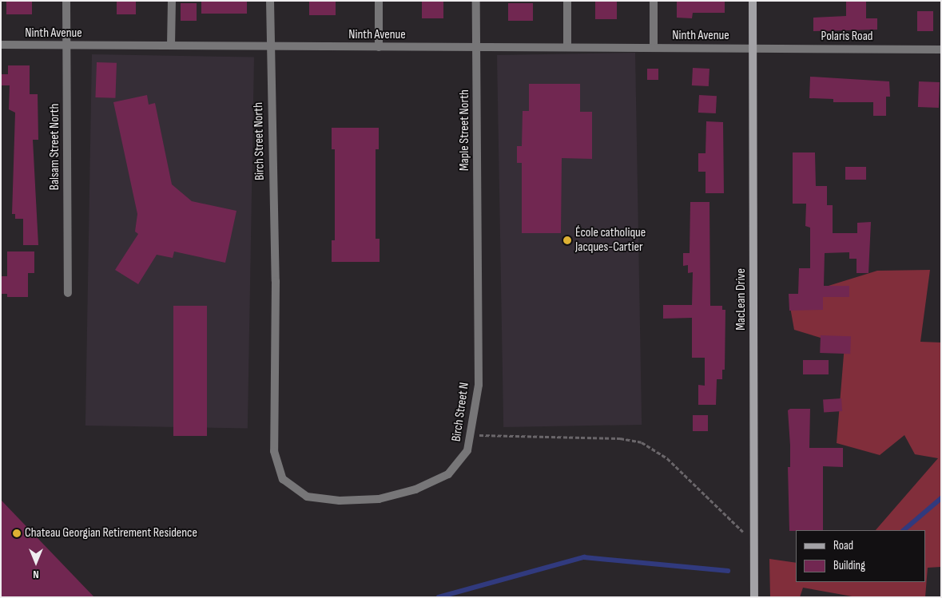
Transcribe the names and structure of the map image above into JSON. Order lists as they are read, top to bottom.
{
  "streets": {
    "street": [
      "Ninth Avenue",
      "Polaris Road",
      "Maple Street North",
      "Birch Street North",
      "Balsam Street North",
      "MacLean Drive",
      "Birch Street N"
    ]
  },
  "crossings": [
    ["Ninth Avenue", "Polaris Road"],
    ["Ninth Avenue", "Maple Street North"],
    ["Ninth Avenue", "Birch Street North"],
    ["Ninth Avenue", "Balsam Street North"],
    ["Ninth Avenue", "MacLean Drive"],
    ["Polaris Road", "MacLean Drive"],
    ["Maple Street North", "Birch Street N"],
    ["Birch Street North", "Birch Street N"]
  ],
  "places": ["École catholique Jacques-Cartier", "Chateau Georgian Retirement Residence"],
  "legend": ["Road", "Building"],
  "north": "bottom"
}
